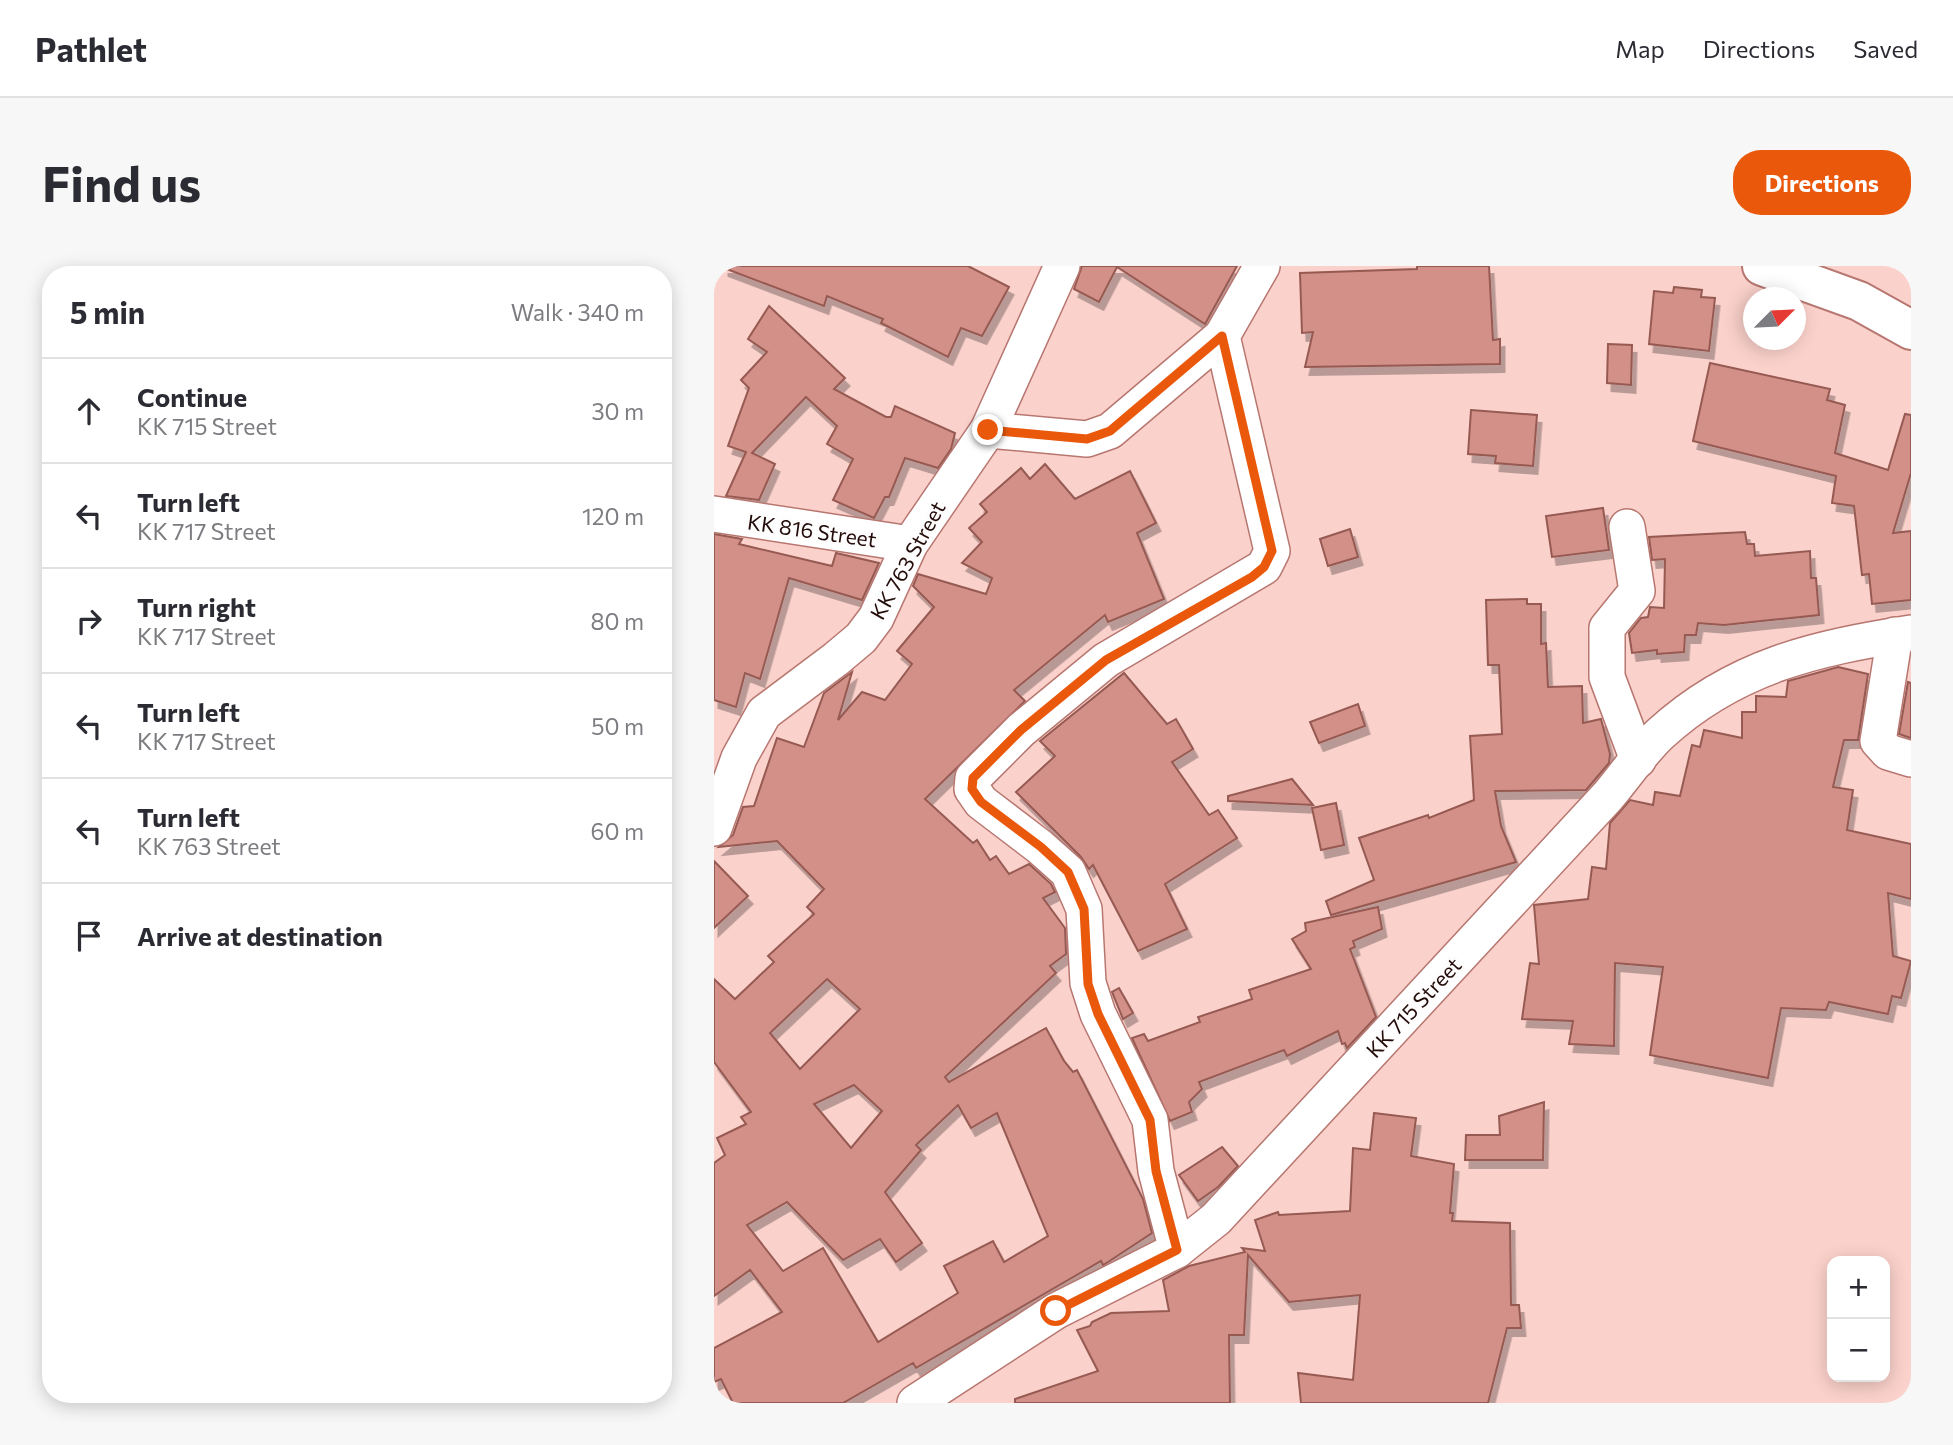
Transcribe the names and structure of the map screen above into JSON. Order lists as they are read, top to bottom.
{
  "streets": {
    "street": ["KK 816 Street", "KK 763 Street", "KK 715 Street"]
  },
  "crossings": [
    ["KK 816 Street", "KK 763 Street"]
  ],
  "north": "top right",
  "page": {
    "header": "Pathlet",
    "nav": ["Map", "Directions", "Saved"],
    "buttons": "Directions",
    "title": "Find us",
    "heading": ["5 min", "Walk · 340 m"],
    "list": [
      ["Continue", "KK 715 Street", "30 m"],
      ["Turn left", "KK 717 Street", "120 m"],
      ["Turn right", "KK 717 Street", "80 m"],
      ["Turn left", "KK 717 Street", "50 m"],
      ["Turn left", "KK 763 Street", "60 m"],
      "Arrive at destination"
    ],
    "map_buttons": ["+", "−"]
  }
}
